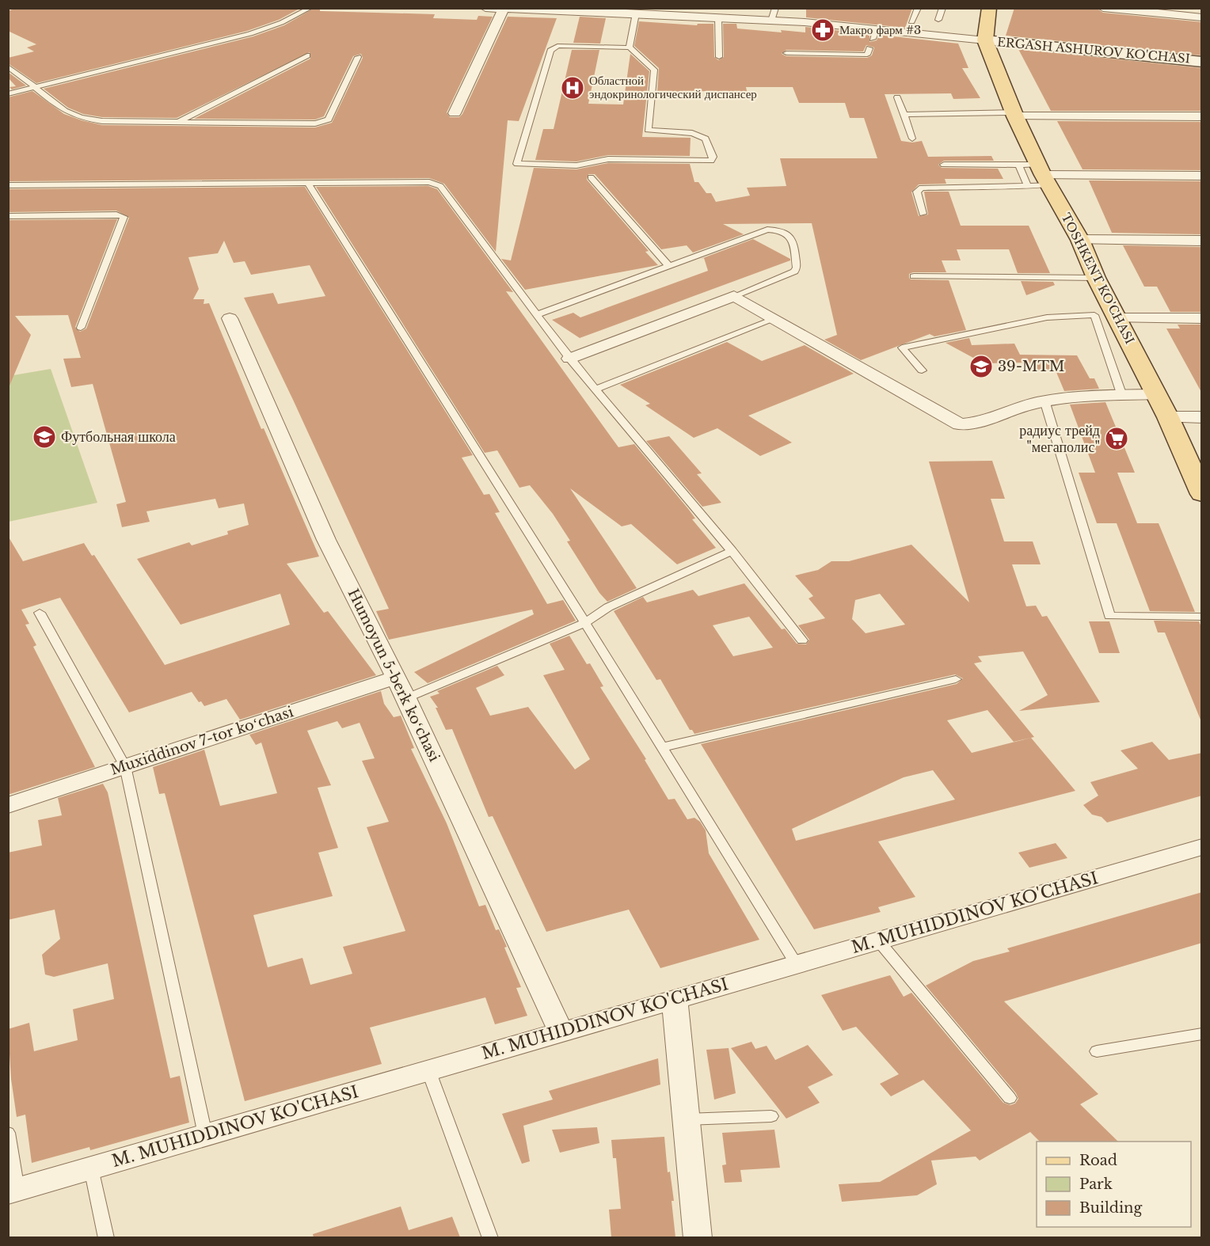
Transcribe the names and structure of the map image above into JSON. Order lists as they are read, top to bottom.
{
  "streets": {
    "main road": ["TOSHKENT KO'CHASI"],
    "street": [
      "ERGASH ASHUROV KO'CHASI",
      "Humoyun 5-berk koʻchasi",
      "Muxiddinov 7-tor koʻchasi",
      "M. MUHIDDINOV KO'CHASI"
    ]
  },
  "crossings": [
    ["ERGASH ASHUROV KO'CHASI", "TOSHKENT KO'CHASI"],
    ["Humoyun 5-berk koʻchasi", "Muxiddinov 7-tor koʻchasi"],
    ["Humoyun 5-berk koʻchasi", "M. MUHIDDINOV KO'CHASI"]
  ],
  "places": {
    "pharmacy": ["Макро фарм #3"],
    "hospital": ["Областной эндокринологический диспансер"],
    "school or university": ["39-MTM", "Футбольная школа"],
    "supermarket": ["радиус трейд \"мегаполис\""]
  },
  "legend": ["Road", "Park", "Building"]
}
